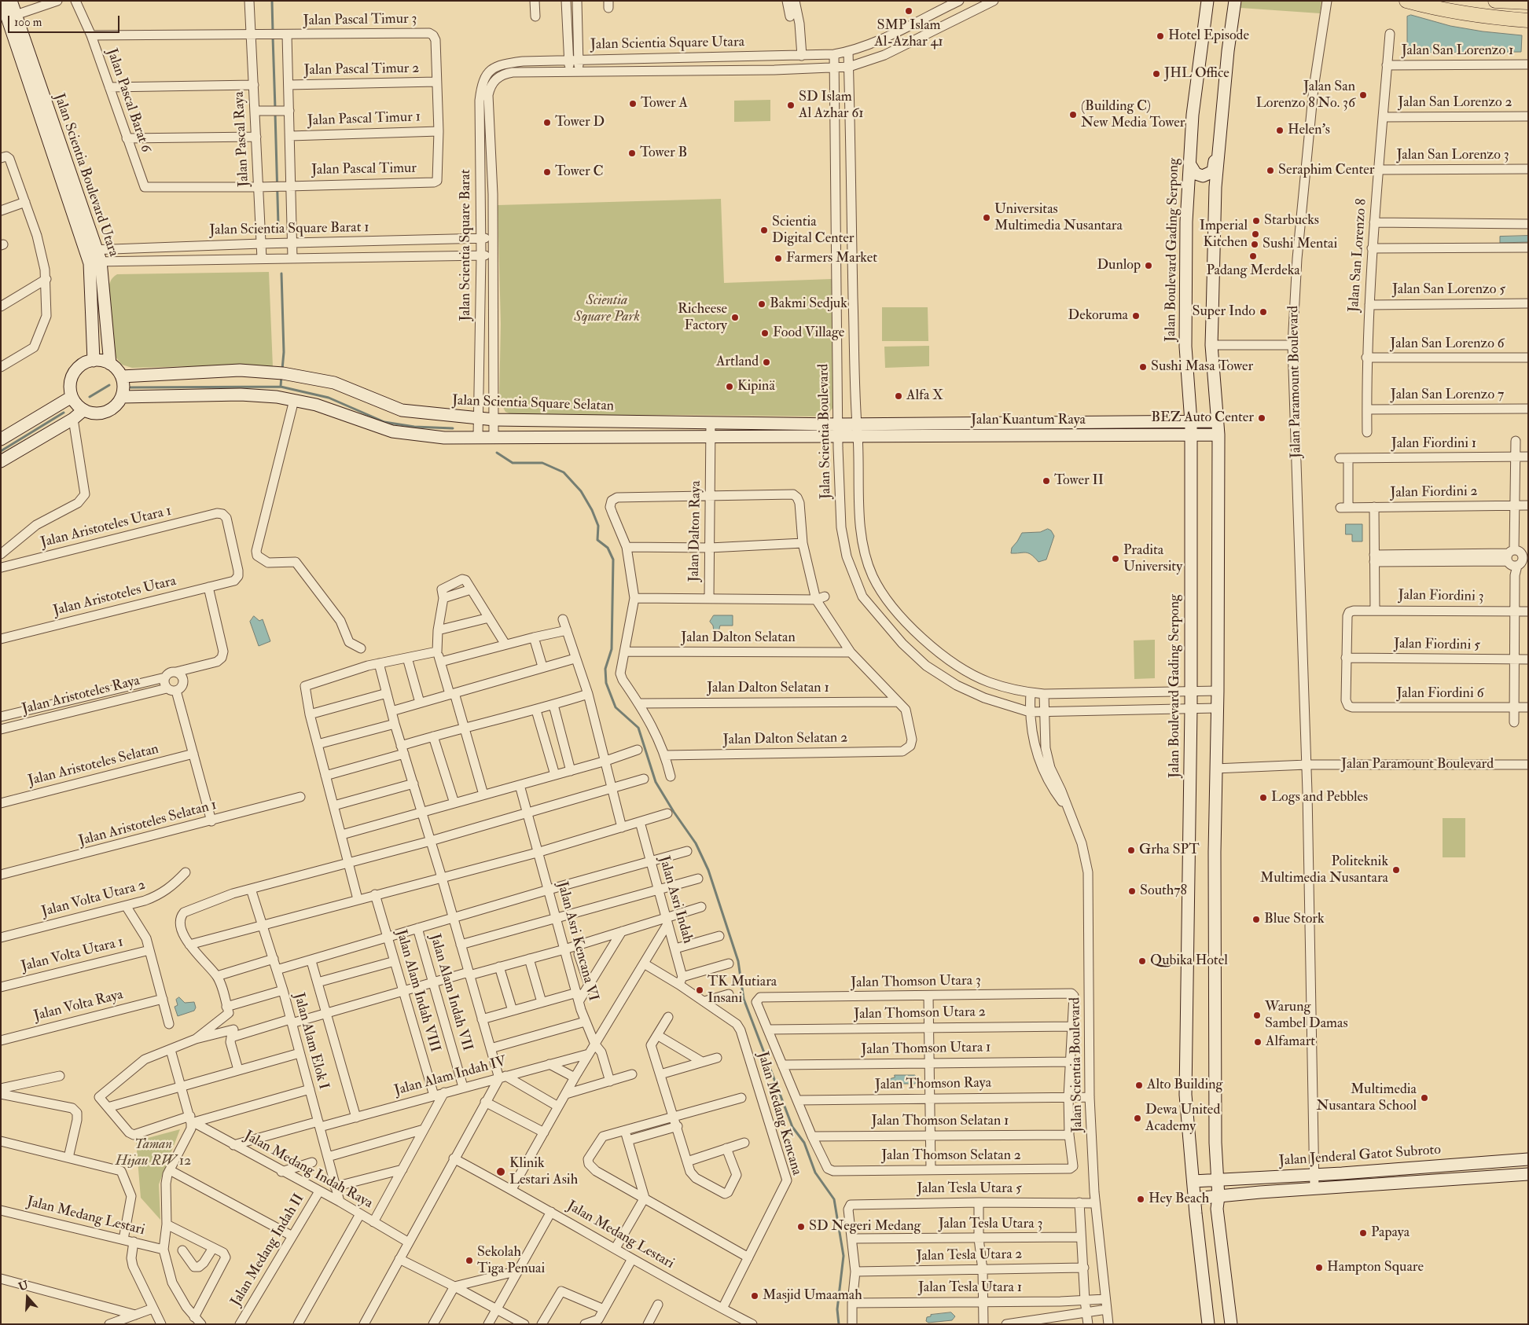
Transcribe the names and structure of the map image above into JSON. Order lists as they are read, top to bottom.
{
  "streets": {
    "street": [
      "Jalan Pascal Timur 3",
      "Jalan Scientia Square Utara",
      "Jalan San Lorenzo 1",
      "Jalan Pascal Timur 2",
      "Jalan Pascal Barat 6",
      "Jalan San Lorenzo 2",
      "Jalan Pascal Timur 1",
      "Jalan Pascal Raya",
      "Jalan San Lorenzo 3",
      "Jalan Pascal Timur",
      "Jalan Scientia Boulevard Utara",
      "Jalan Scientia Square Barat 1",
      "Jalan Scientia Square Barat",
      "Jalan Boulevard Gading Serpong",
      "Jalan San Lorenzo 8",
      "Jalan San Lorenzo 5",
      "Jalan San Lorenzo 6",
      "Jalan Paramount Boulevard",
      "Jalan San Lorenzo 7",
      "Jalan Scientia Square Selatan",
      "Jalan Kuantum Raya",
      "Jalan Scientia Boulevard",
      "Jalan Fiordini 1",
      "Jalan Fiordini 2",
      "Jalan Aristoteles Utara 1",
      "Jalan Dalton Raya",
      "Jalan Aristoteles Utara",
      "Jalan Fiordini 3",
      "Jalan Dalton Selatan",
      "Jalan Fiordini 5",
      "Jalan Dalton Selatan 1",
      "Jalan Fiordini 6",
      "Jalan Aristoteles Raya",
      "Jalan Dalton Selatan 2",
      "Jalan Aristoteles Selatan",
      "Jalan Aristoteles Selatan 1",
      "Jalan Volta Utara 2",
      "Jalan Asri Indah",
      "Jalan Asri Kencana VI",
      "Jalan Volta Utara 1",
      "Jalan Thomson Utara 3",
      "Jalan Alam Indah VIII",
      "Jalan Alam Indah VII",
      "Jalan Volta Raya",
      "Jalan Thomson Utara 2",
      "Jalan Alam Elok I",
      "Jalan Thomson Utara 1",
      "Jalan Alam Indah IV",
      "Jalan Thomson Raya",
      "Jalan Medang Kencana",
      "Jalan Thomson Selatan 1",
      "Jalan Thomson Selatan 2",
      "Jalan Jenderal Gatot Subroto",
      "Jalan Medang Indah Raya",
      "Jalan Tesla Utara 5",
      "Jalan Medang Lestari",
      "Jalan Tesla Utara 3",
      "Jalan Medang Indah II",
      "Jalan Tesla Utara 2",
      "Jalan Tesla Utara 1"
    ]
  },
  "crossings": [
    ["Jalan Pascal Timur 3", "Jalan Pascal Timur 2"],
    ["Jalan Pascal Timur 3", "Jalan Pascal Barat 6"],
    ["Jalan Pascal Timur 3", "Jalan Pascal Raya"],
    ["Jalan Scientia Square Utara", "Jalan Scientia Square Barat"],
    ["Jalan Scientia Square Utara", "Jalan Scientia Boulevard"],
    ["Jalan San Lorenzo 1", "Jalan San Lorenzo 8"],
    ["Jalan Pascal Barat 6", "Jalan Pascal Timur"],
    ["Jalan San Lorenzo 2", "Jalan San Lorenzo 8"],
    ["Jalan Pascal Timur 1", "Jalan Pascal Timur"],
    ["Jalan Pascal Raya", "Jalan Pascal Timur"],
    ["Jalan Pascal Raya", "Jalan Scientia Square Barat 1"],
    ["Jalan San Lorenzo 3", "Jalan San Lorenzo 8"],
    ["Jalan Scientia Boulevard Utara", "Jalan Scientia Square Barat 1"],
    ["Jalan Scientia Boulevard Utara", "Jalan Scientia Square Selatan"],
    ["Jalan Scientia Square Barat 1", "Jalan Scientia Square Barat"],
    ["Jalan Scientia Square Barat", "Jalan Scientia Square Selatan"],
    ["Jalan Boulevard Gading Serpong", "Jalan Kuantum Raya"],
    ["Jalan Boulevard Gading Serpong", "Jalan Scientia Boulevard"],
    ["Jalan Boulevard Gading Serpong", "Jalan Jenderal Gatot Subroto"],
    ["Jalan San Lorenzo 8", "Jalan San Lorenzo 5"],
    ["Jalan San Lorenzo 8", "Jalan San Lorenzo 6"],
    ["Jalan San Lorenzo 8", "Jalan San Lorenzo 7"],
    ["Jalan Scientia Square Selatan", "Jalan Kuantum Raya"],
    ["Jalan Scientia Square Selatan", "Jalan Scientia Boulevard"],
    ["Jalan Scientia Square Selatan", "Jalan Dalton Raya"],
    ["Jalan Kuantum Raya", "Jalan Scientia Boulevard"],
    ["Jalan Scientia Boulevard", "Jalan Thomson Raya"],
    ["Jalan Scientia Boulevard", "Jalan Tesla Utara 5"],
    ["Jalan Scientia Boulevard", "Jalan Tesla Utara 1"],
    ["Jalan Fiordini 1", "Jalan Fiordini 2"],
    ["Jalan Aristoteles Utara 1", "Jalan Aristoteles Utara"],
    ["Jalan Aristoteles Utara", "Jalan Aristoteles Raya"],
    ["Jalan Fiordini 3", "Jalan Fiordini 5"],
    ["Jalan Fiordini 3", "Jalan Fiordini 6"],
    ["Jalan Fiordini 5", "Jalan Fiordini 6"],
    ["Jalan Dalton Selatan 1", "Jalan Dalton Selatan 2"],
    ["Jalan Asri Indah", "Jalan Medang Kencana"],
    ["Jalan Thomson Utara 3", "Jalan Thomson Utara 2"],
    ["Jalan Alam Indah VIII", "Jalan Alam Indah IV"],
    ["Jalan Alam Indah VII", "Jalan Alam Indah IV"],
    ["Jalan Alam Elok I", "Jalan Alam Indah IV"],
    ["Jalan Alam Elok I", "Jalan Medang Indah Raya"],
    ["Jalan Alam Indah IV", "Jalan Medang Indah Raya"],
    ["Jalan Medang Kencana", "Jalan Medang Lestari"],
    ["Jalan Thomson Selatan 1", "Jalan Thomson Selatan 2"],
    ["Jalan Medang Indah Raya", "Jalan Medang Indah II"],
    ["Jalan Tesla Utara 5", "Jalan Tesla Utara 3"]
  ],
  "parks": ["Scientia Square Park", "Taman Hijau RW 12"],
  "places": [
    "SMP Islam Al-Azhar 41",
    "Hotel Episode",
    "JHL Office",
    "Jalan San Lorenzo 8 No. 36",
    "Tower A",
    "SD Islam Al Azhar 61",
    "(Building C) New Media Tower",
    "Tower D",
    "Helen's",
    "Tower B",
    "Seraphim Center",
    "Tower C",
    "Universitas Multimedia Nusantara",
    "Starbucks",
    "Scientia Digital Center",
    "Imperial Kitchen",
    "Sushi Mentai",
    "Padang Merdeka",
    "Farmers Market",
    "Dunlop",
    "Bakmi Sedjuk",
    "Super Indo",
    "Dekoruma",
    "Richeese Factory",
    "Food Village",
    "Artland",
    "Sushi Masa Tower",
    "Kipinä",
    "Alfa X",
    "BEZ Auto Center",
    "Tower II",
    "Pradita University",
    "Logs and Pebbles",
    "Grha SPT",
    "Politeknik Multimedia Nusantara",
    "South78",
    "Blue Stork",
    "Qubika Hotel",
    "TK Mutiara Insani",
    "Warung Sambel Damas",
    "Alfamart",
    "Alto Building",
    "Multimedia Nusantara School",
    "Dewa United Academy",
    "Klinik Lestari Asih",
    "Hey Beach",
    "SD Negeri Medang",
    "Papaya",
    "Sekolah Tiga Penuai",
    "Hampton Square",
    "Masjid Umaamah"
  ],
  "scale_bar": "100 m",
  "north": "top"
}
